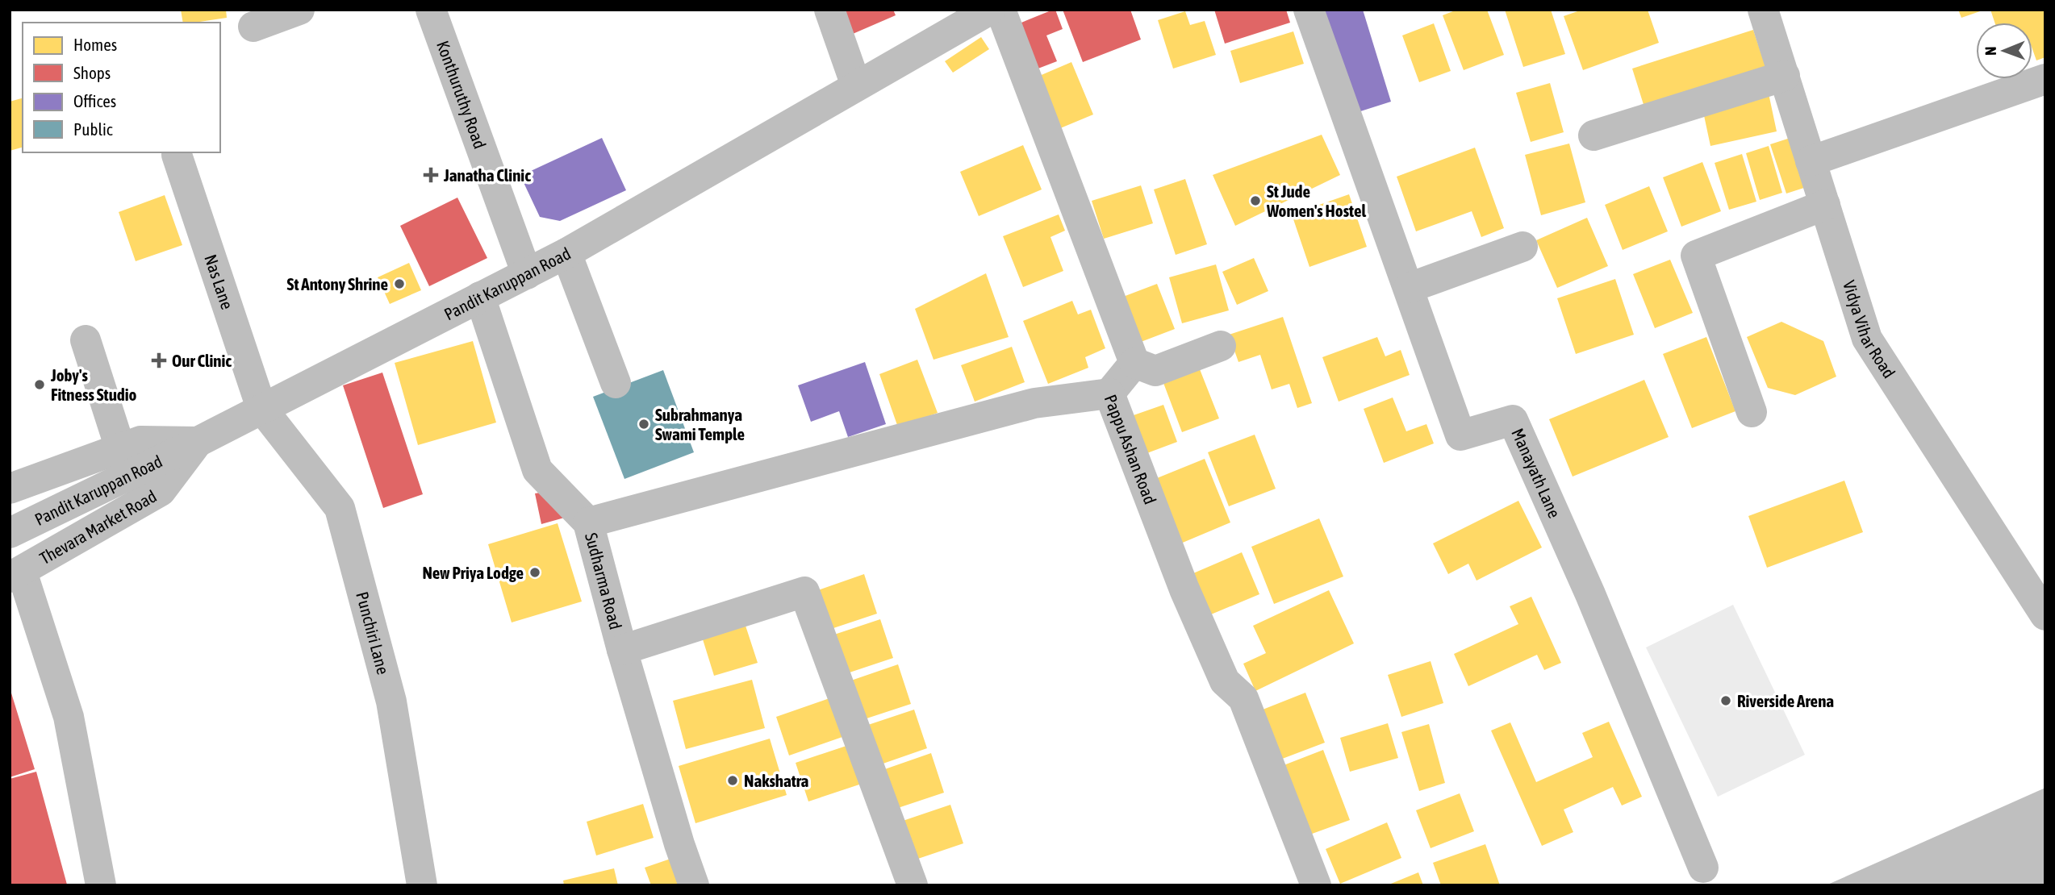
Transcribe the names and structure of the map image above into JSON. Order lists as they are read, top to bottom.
{
  "streets": {
    "street": [
      "Konthuruthy Road",
      "Nas Lane",
      "Pandit Karuppan Road",
      "Vidya Vihar Road",
      "Pappu Ashan Road",
      "Manayath Lane",
      "Thevara Market Road",
      "Sudharma Road",
      "Punchiri Lane"
    ]
  },
  "crossings": [
    ["Konthuruthy Road", "Pandit Karuppan Road"],
    ["Nas Lane", "Pandit Karuppan Road"],
    ["Nas Lane", "Punchiri Lane"],
    ["Pandit Karuppan Road", "Thevara Market Road"],
    ["Pandit Karuppan Road", "Sudharma Road"],
    ["Pandit Karuppan Road", "Punchiri Lane"]
  ],
  "places": {
    "health": ["Janatha Clinic", "Our Clinic"],
    "other": [
      "St Jude Women's Hostel",
      "St Antony Shrine",
      "Joby's Fitness Studio",
      "Subrahmanya Swami Temple",
      "New Priya Lodge",
      "Riverside Arena",
      "Nakshatra"
    ]
  },
  "legend": [
    "Homes",
    "Shops",
    "Offices",
    "Public"
  ],
  "north": "left"
}
